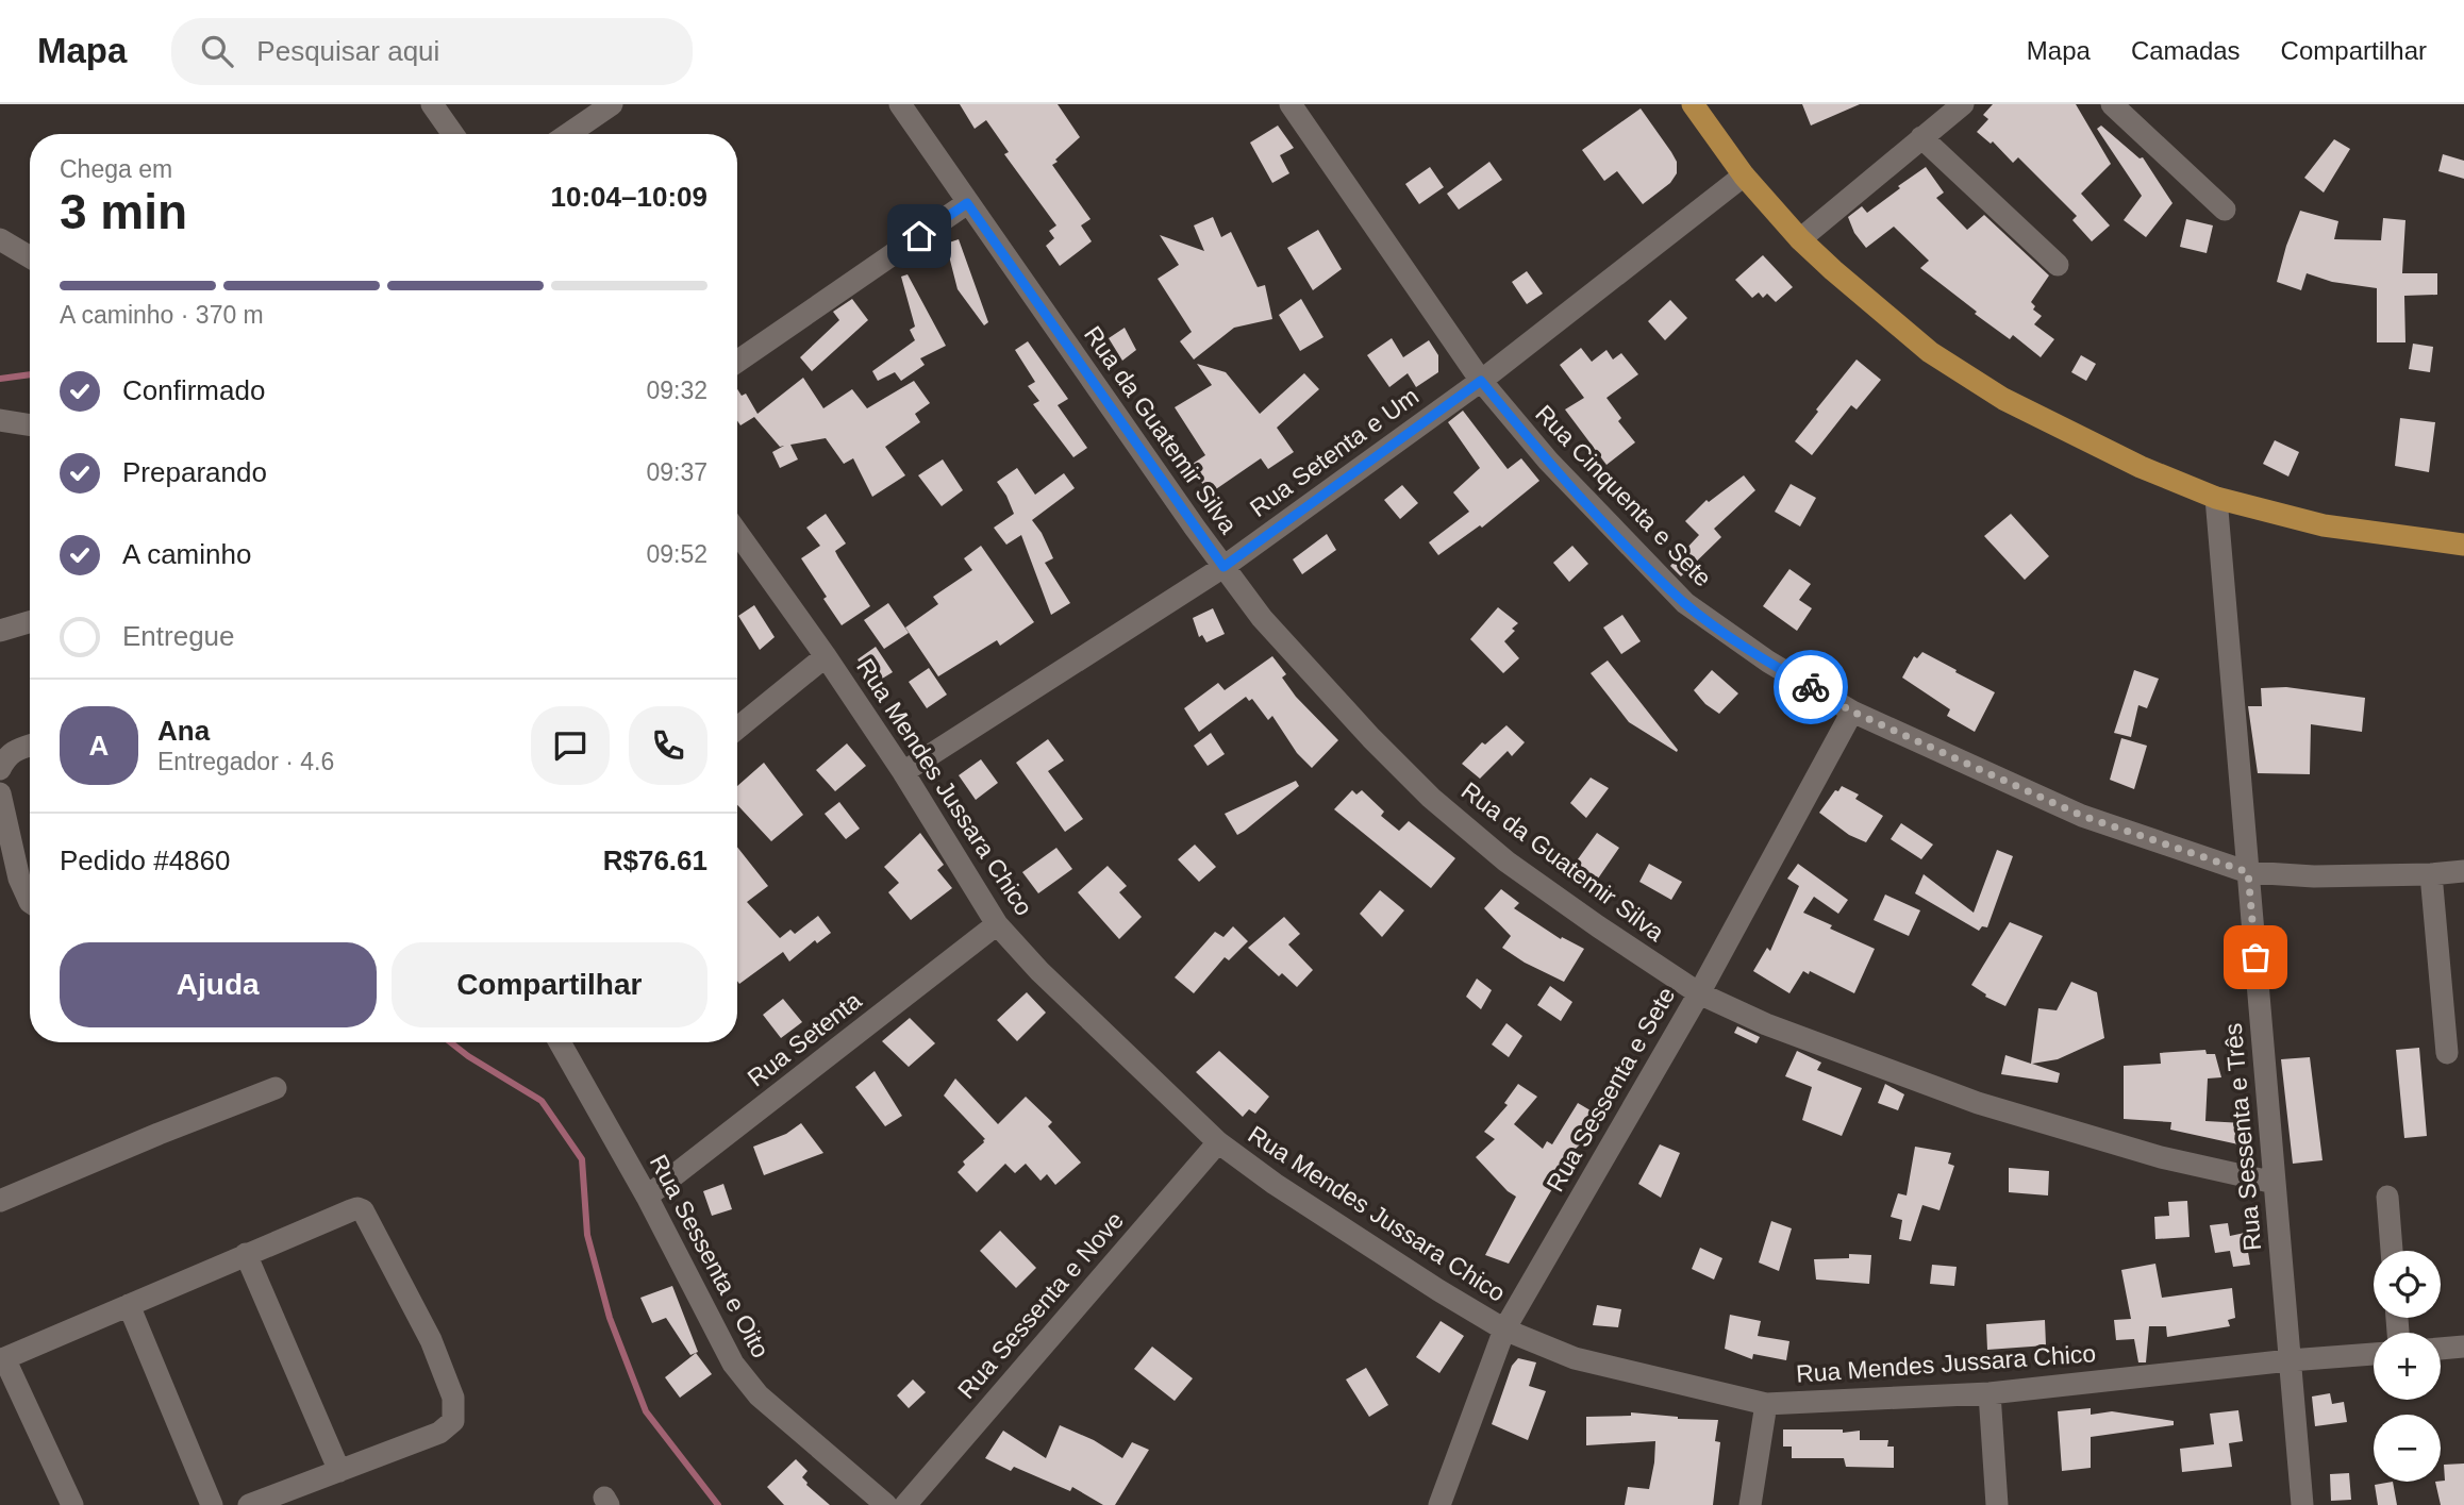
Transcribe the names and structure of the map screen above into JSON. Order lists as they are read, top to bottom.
{
  "streets": {
    "street": [
      "Rua da Guatemir Silva",
      "Rua Setenta e Um",
      "Rua Cinquenta e Sete",
      "Rua Mendes Jussara Chico",
      "Rua Setenta",
      "Rua Sessenta e Sete",
      "Rua Sessenta e Três",
      "Rua Sessenta e Oito",
      "Rua Sessenta e Nove"
    ]
  },
  "crossings": [
    ["Rua da Guatemir Silva", "Rua Setenta e Um"],
    ["Rua da Guatemir Silva", "Rua Sessenta e Sete"],
    ["Rua da Guatemir Silva", "Rua Sessenta e Três"],
    ["Rua Setenta e Um", "Rua Cinquenta e Sete"],
    ["Rua Setenta e Um", "Rua Mendes Jussara Chico"],
    ["Rua Cinquenta e Sete", "Rua Sessenta e Sete"],
    ["Rua Cinquenta e Sete", "Rua Sessenta e Três"],
    ["Rua Mendes Jussara Chico", "Rua Setenta"],
    ["Rua Mendes Jussara Chico", "Rua Sessenta e Sete"],
    ["Rua Mendes Jussara Chico", "Rua Sessenta e Três"],
    ["Rua Mendes Jussara Chico", "Rua Sessenta e Nove"],
    ["Rua Setenta", "Rua Sessenta e Oito"]
  ],
  "page": {
    "header": "Mapa",
    "search": "Pesquisar aqui",
    "nav": ["Mapa", "Camadas", "Compartilhar"],
    "heading": ["3 min", "Chega em", "10:04–10:09"],
    "panel": [
      "Ana",
      "Entregador · 4.6",
      "Pedido #4860",
      "R$76.61"
    ],
    "bar": "A caminho · 370 m",
    "list": [
      ["Confirmado", "09:32"],
      ["Preparando", "09:37"],
      ["A caminho", "09:52"],
      "Entregue"
    ],
    "round": "A",
    "buttons": ["Ajuda", "Compartilhar"],
    "map_buttons": ["+", "−"]
  }
}
